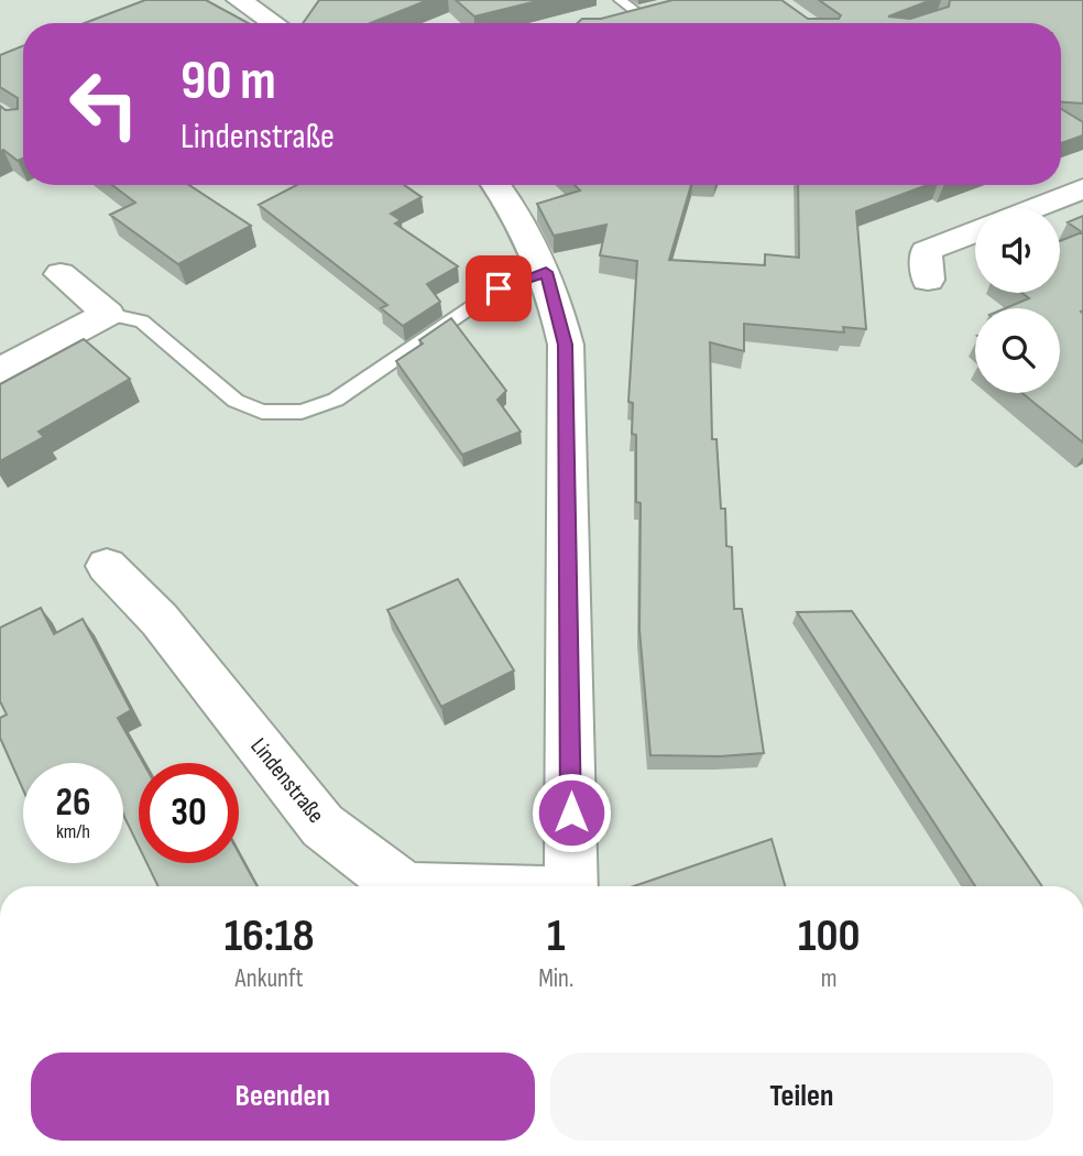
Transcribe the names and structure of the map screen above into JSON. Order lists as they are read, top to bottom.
{
  "streets": {
    "street": ["Lindenstraße"]
  },
  "page": {
    "turn": ["90 m", "Lindenstraße"],
    "speed": "26 km/h",
    "limit": "30",
    "eta": [
      "16:18",
      "Ankunft",
      "1",
      "Min.",
      "100",
      "m"
    ],
    "buttons": ["Beenden", "Teilen"]
  }
}
